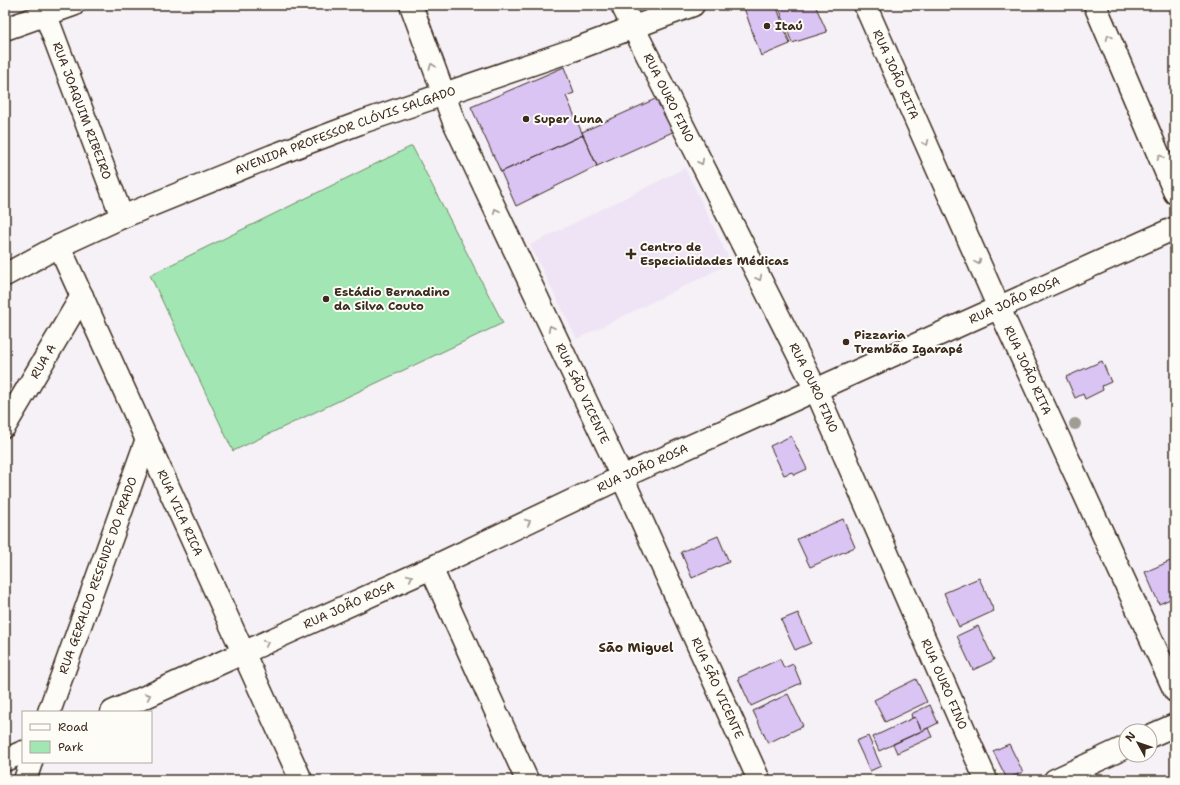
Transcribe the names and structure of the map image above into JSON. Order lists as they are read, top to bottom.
{
  "streets": {
    "street": [
      "RUA JOÃO RITA",
      "RUA OURO FINO",
      "RUA JOAQUIM RIBEIRO",
      "AVENIDA PROFESSOR CLÓVIS SALGADO",
      "RUA JOÃO ROSA",
      "RUA A",
      "RUA SÃO VICENTE",
      "RUA VILA RICA",
      "RUA GERALDO RESENDE DO PRADO"
    ]
  },
  "crossings": [
    ["RUA JOÃO RITA", "RUA JOÃO ROSA"],
    ["RUA OURO FINO", "AVENIDA PROFESSOR CLÓVIS SALGADO"],
    ["RUA OURO FINO", "RUA JOÃO ROSA"],
    ["RUA JOAQUIM RIBEIRO", "AVENIDA PROFESSOR CLÓVIS SALGADO"],
    ["AVENIDA PROFESSOR CLÓVIS SALGADO", "RUA SÃO VICENTE"],
    ["AVENIDA PROFESSOR CLÓVIS SALGADO", "RUA VILA RICA"],
    ["RUA JOÃO ROSA", "RUA SÃO VICENTE"],
    ["RUA JOÃO ROSA", "RUA VILA RICA"],
    ["RUA A", "RUA VILA RICA"],
    ["RUA VILA RICA", "RUA GERALDO RESENDE DO PRADO"]
  ],
  "one_way": [
    "RUA JOÃO RITA",
    "RUA OURO FINO",
    "RUA JOÃO ROSA",
    "RUA SÃO VICENTE"
  ],
  "districts": ["São Miguel"],
  "places": {
    "other": [
      "Itaú",
      "Super Luna",
      "Estádio Bernadino da Silva Couto",
      "Pizzaria Trembão Igarapé"
    ],
    "health": ["Centro de Especialidades Médicas"]
  },
  "legend": ["Road", "Park"],
  "north": "top left"
}
